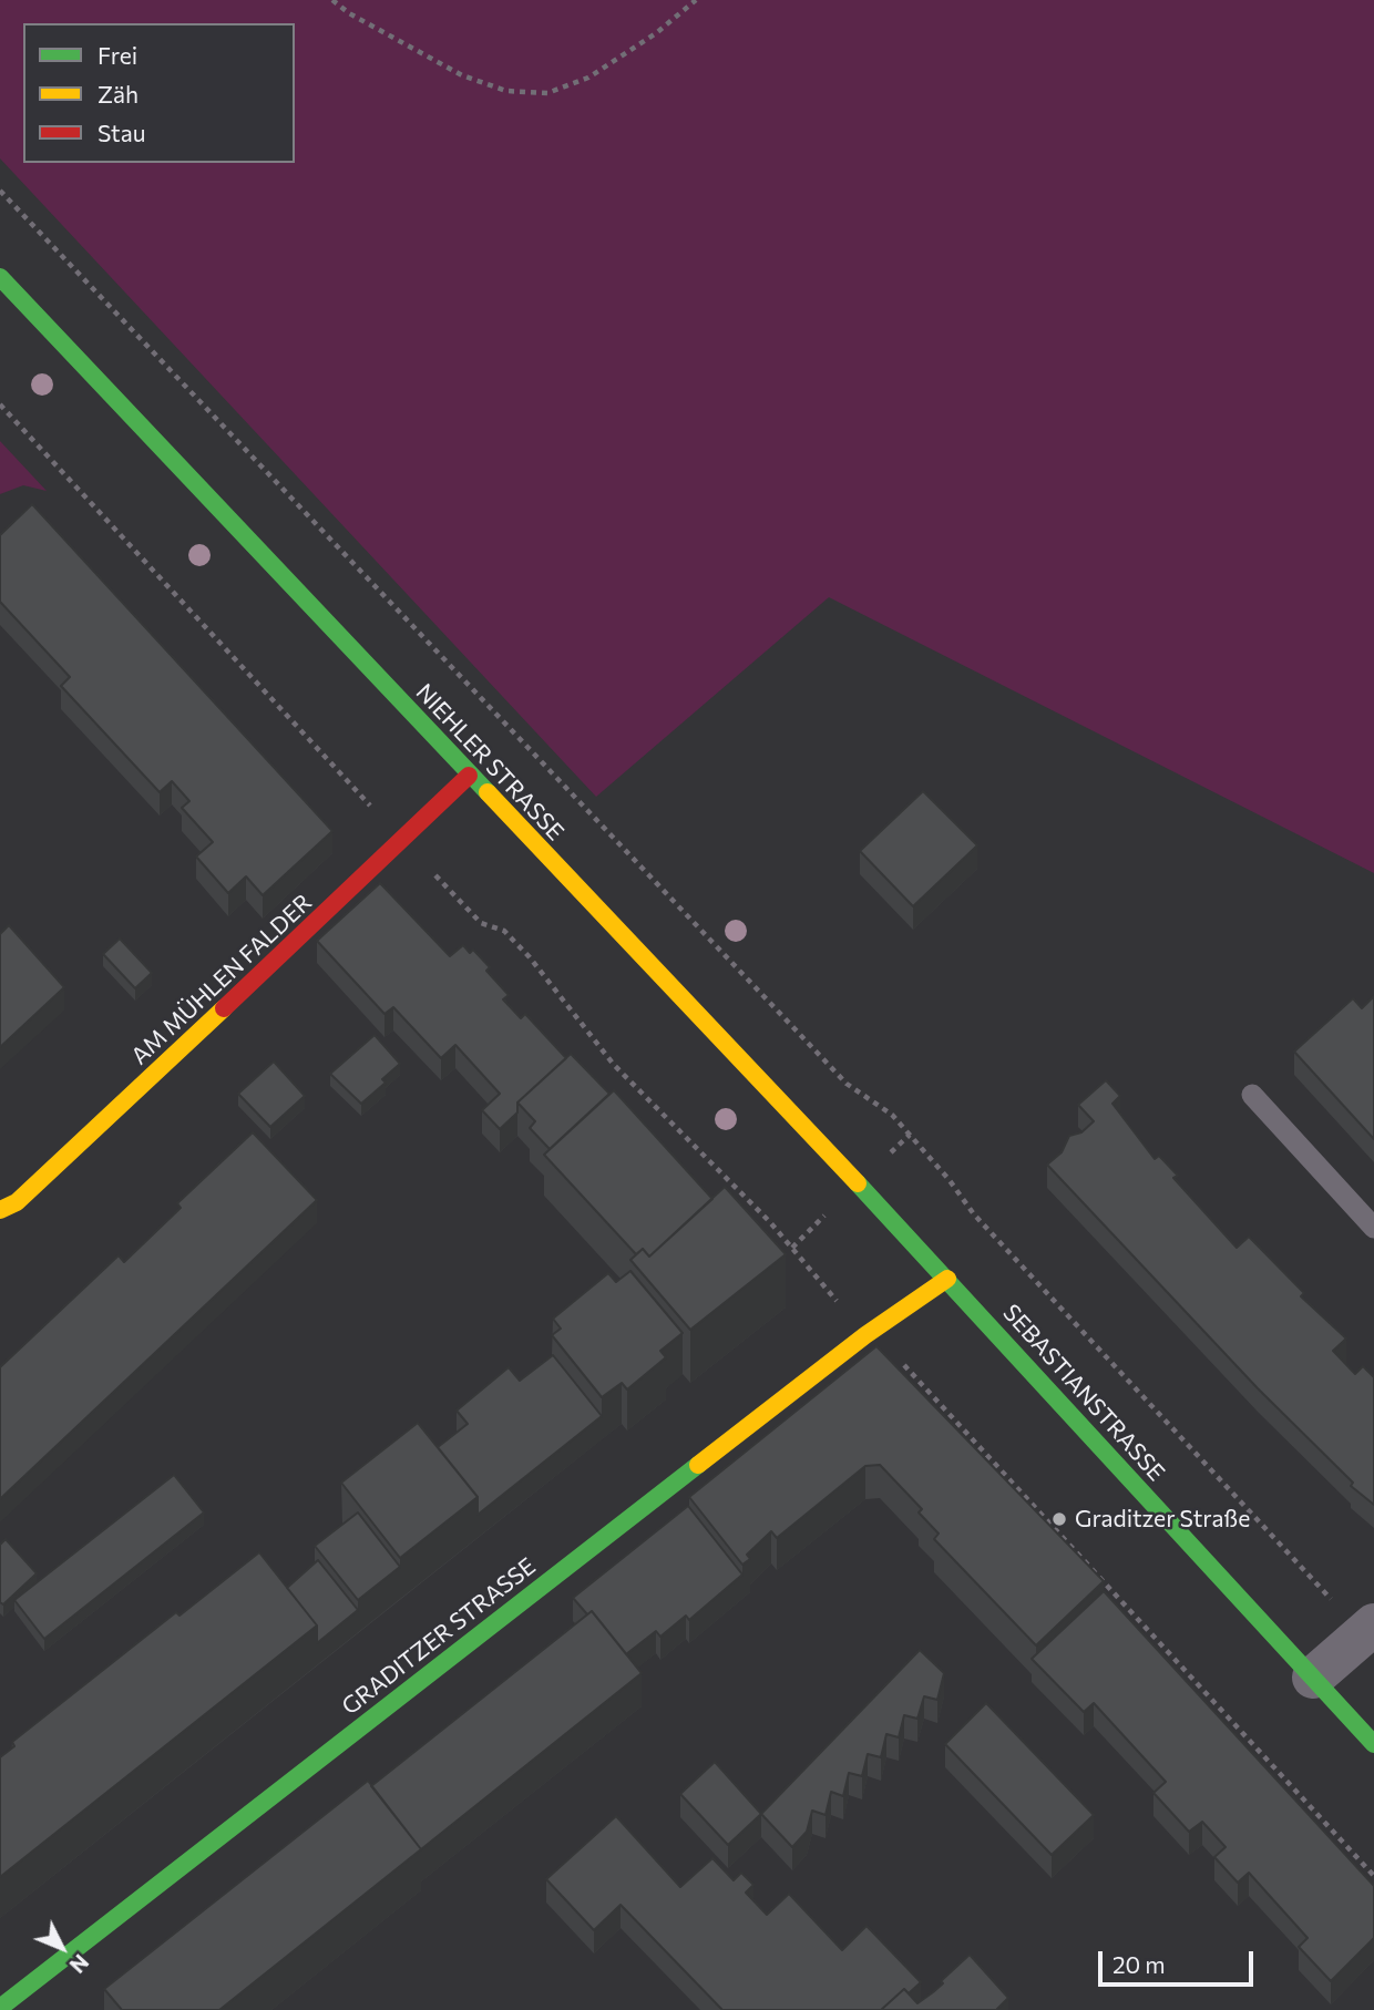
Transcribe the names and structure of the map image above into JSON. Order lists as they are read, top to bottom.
{
  "streets": {
    "street": [
      "NIEHLER STRASSE",
      "AM MÜHLEN FALDER",
      "SEBASTIANSTRASSE",
      "GRADITZER STRASSE"
    ]
  },
  "crossings": [
    ["NIEHLER STRASSE", "AM MÜHLEN FALDER"],
    ["NIEHLER STRASSE", "SEBASTIANSTRASSE"],
    ["NIEHLER STRASSE", "GRADITZER STRASSE"],
    ["SEBASTIANSTRASSE", "GRADITZER STRASSE"]
  ],
  "places": ["Graditzer Straße"],
  "legend": ["Frei", "Zäh", "Stau"],
  "scale_bar": "20 m",
  "north": "bottom right"
}
